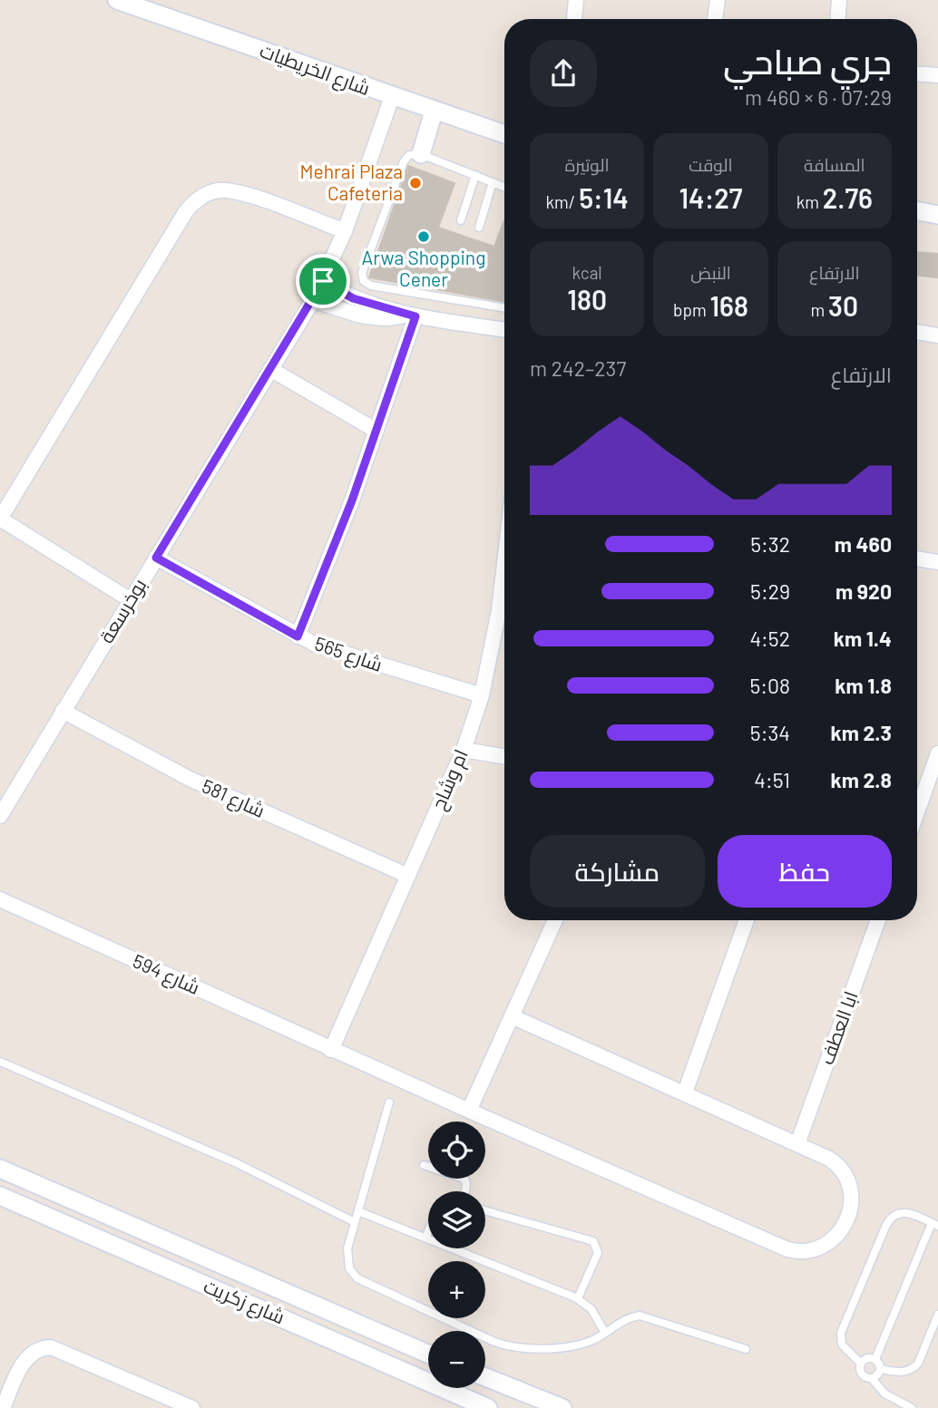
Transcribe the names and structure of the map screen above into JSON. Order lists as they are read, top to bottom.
{
  "streets": {
    "street": [
      "شارع الخريطيات",
      "بوخرسعة",
      "شارع 565",
      "ام وشاح",
      "شارع 581",
      "شارع 594",
      "ابا العطف",
      "شارع زكريت"
    ]
  },
  "crossings": [
    ["شارع الخريطيات", "بوخرسعة"],
    ["بوخرسعة", "شارع 565"],
    ["بوخرسعة", "شارع 581"],
    ["شارع 565", "ام وشاح"],
    ["ام وشاح", "شارع 581"],
    ["ام وشاح", "شارع 594"],
    ["شارع 594", "ابا العطف"]
  ],
  "places": ["Mehrai Plaza Cafeteria", "Arwa Shopping Cener"],
  "page": {
    "heading": ["جري صباحي", "07:29 · 6 × 460 m"],
    "stats": [
      ["المسافة", "2.76 km"],
      ["الوقت", "14:27"],
      ["الوتيرة", "5:14 /km"],
      ["الارتفاع", "30 m"],
      ["النبض", "168 bpm"],
      ["kcal", "180"]
    ],
    "chart": ["الارتفاع", "237–242 m"],
    "list": [
      {
        "name": "460 m",
        "note": "5:32"
      },
      {
        "name": "920 m",
        "note": "5:29"
      },
      {
        "name": "1.4 km",
        "note": "4:52"
      },
      {
        "name": "1.8 km",
        "note": "5:08"
      },
      {
        "name": "2.3 km",
        "note": "5:34"
      },
      {
        "name": "2.8 km",
        "note": "4:51"
      }
    ],
    "buttons": ["حفظ", "مشاركة"],
    "map_buttons": ["+", "−"]
  }
}
